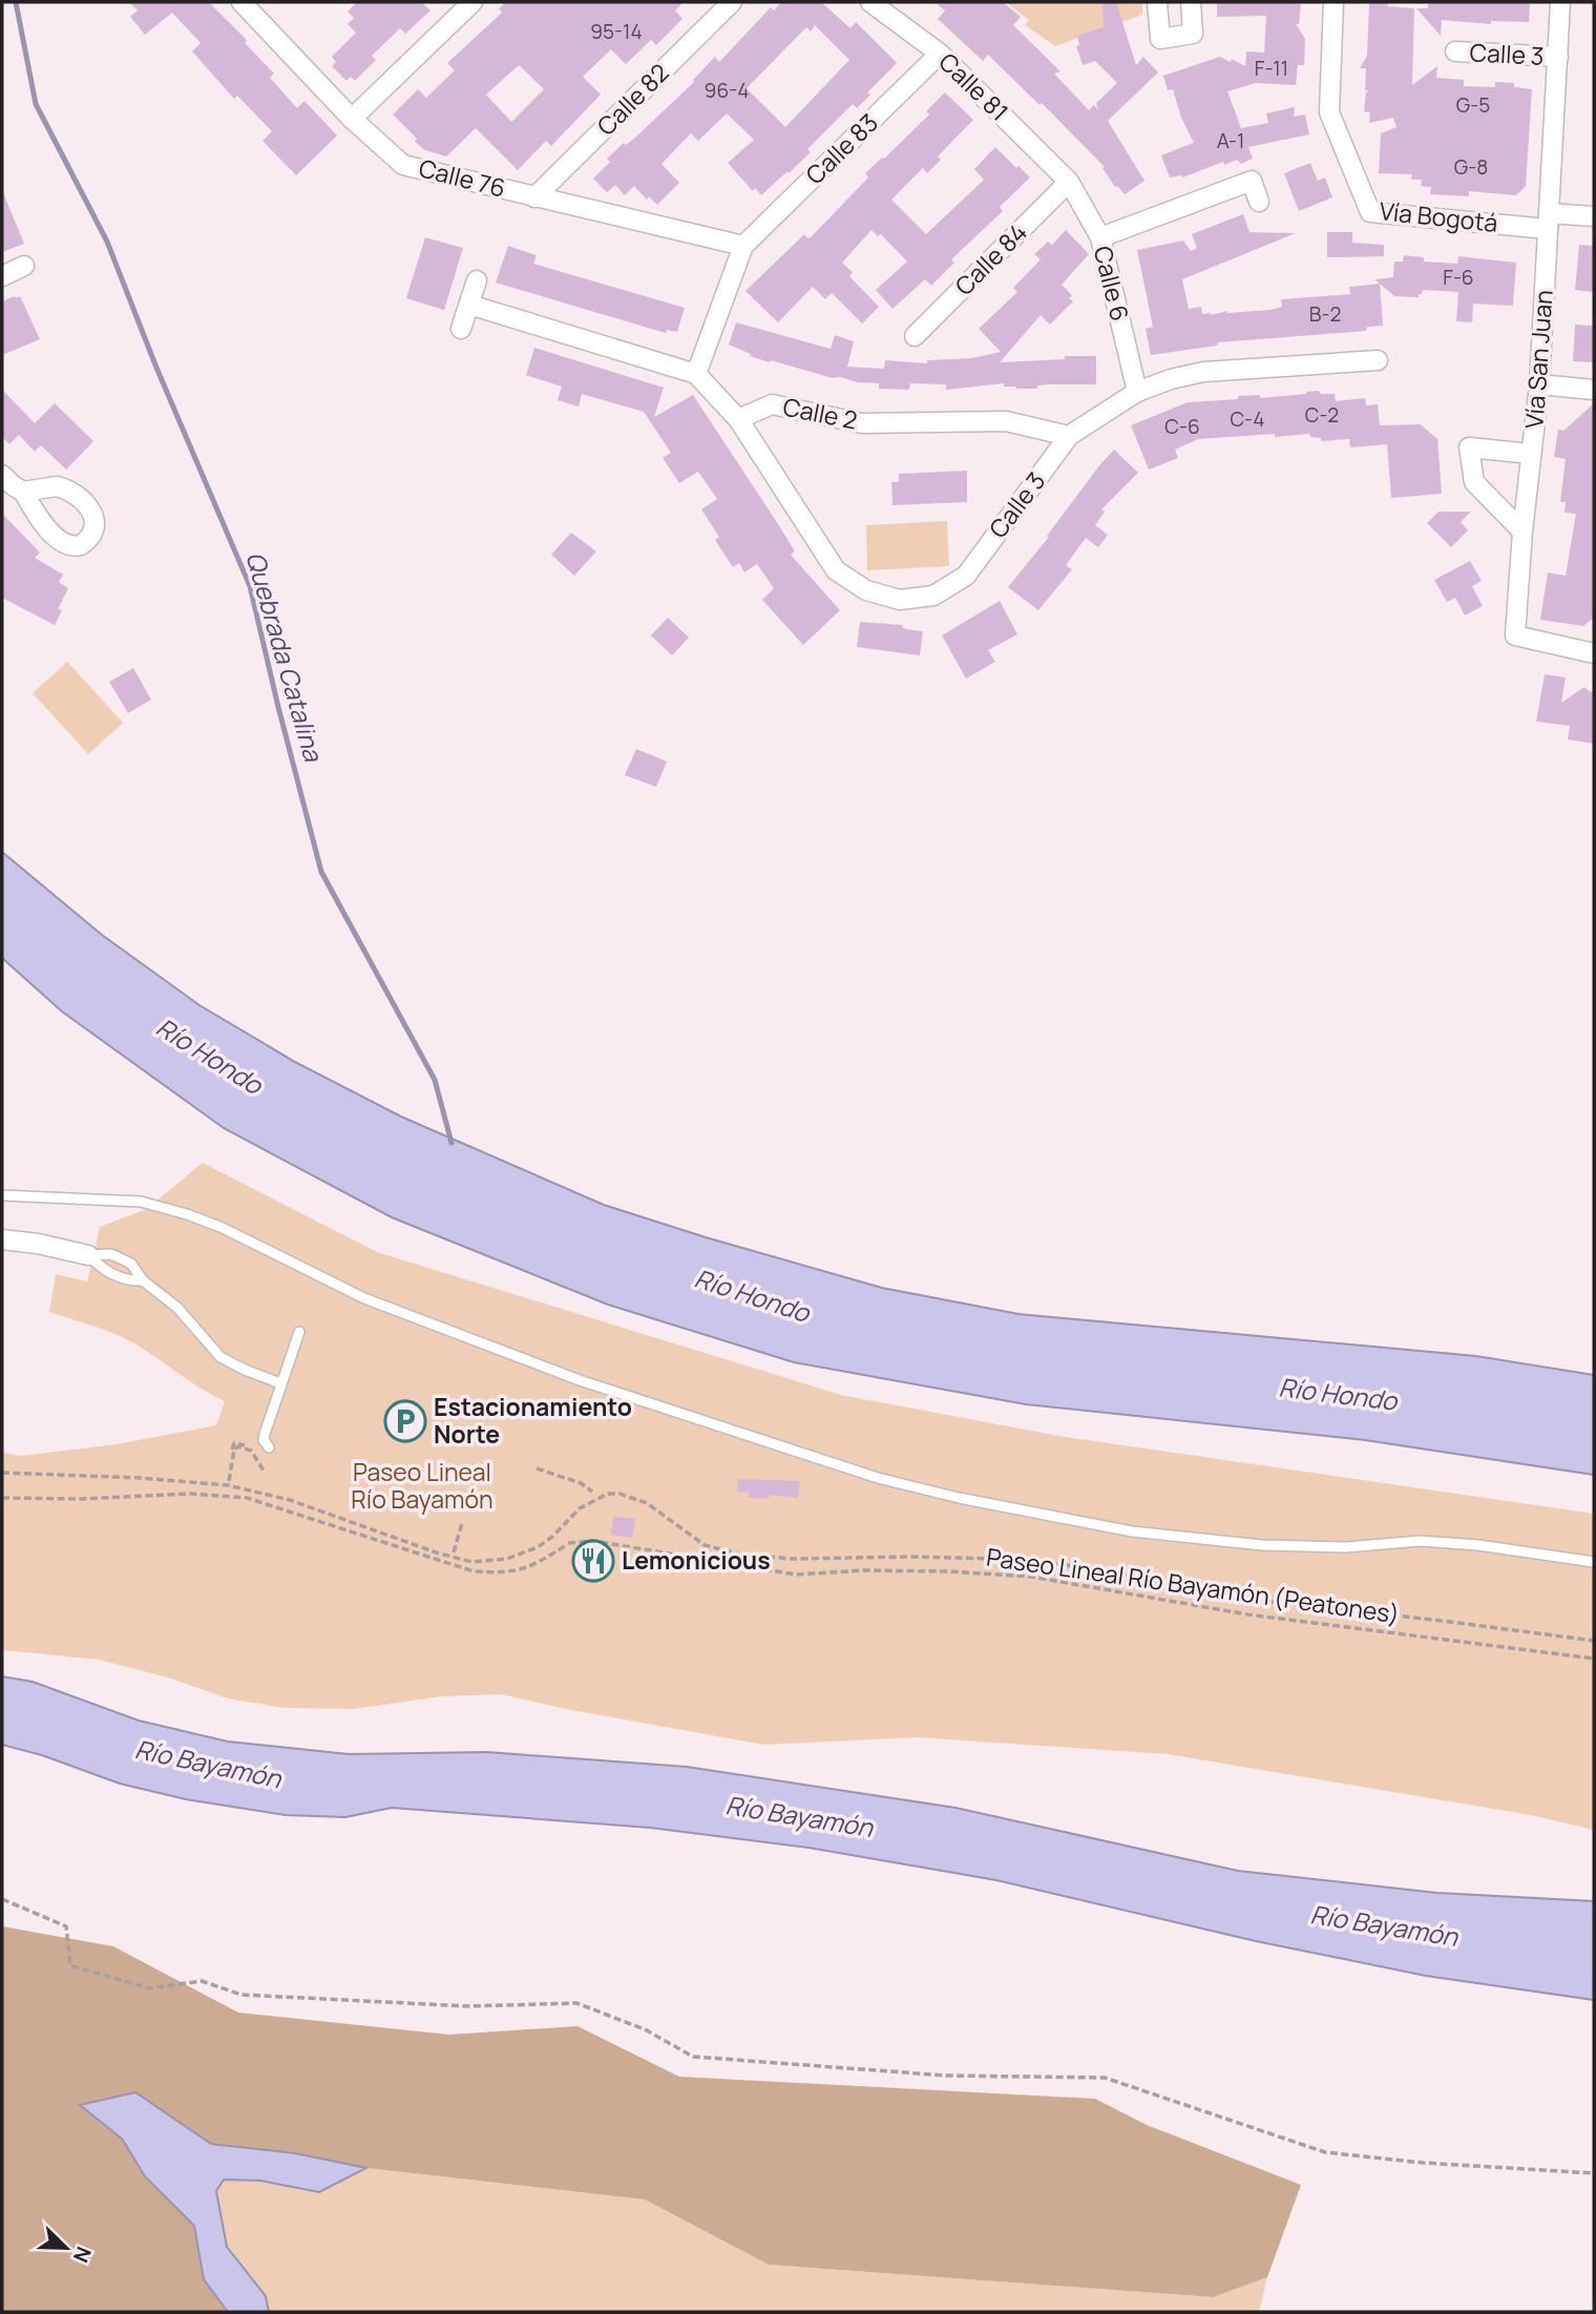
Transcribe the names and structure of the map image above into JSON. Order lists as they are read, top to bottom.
{
  "streets": {
    "street": [
      "Calle 3",
      "Calle 81",
      "Calle 82",
      "Calle 83",
      "Calle 76",
      "Vía Bogotá",
      "Calle 84",
      "Calle 6",
      "Vía San Juan",
      "Calle 2"
    ],
    "path": ["Paseo Lineal Río Bayamón (Peatones)"]
  },
  "crossings": [
    ["Calle 3", "Calle 6"],
    ["Calle 3", "Vía San Juan"],
    ["Calle 3", "Calle 2"],
    ["Calle 81", "Calle 83"],
    ["Calle 81", "Calle 84"],
    ["Calle 81", "Calle 6"],
    ["Calle 82", "Calle 76"],
    ["Calle 83", "Calle 76"],
    ["Vía Bogotá", "Vía San Juan"],
    ["Calle 84", "Calle 6"]
  ],
  "water": ["Quebrada Catalina", "Río Hondo", "Río Bayamón"],
  "parks": ["Paseo Lineal Río Bayamón"],
  "places": {
    "parking": ["Estacionamiento Norte"],
    "restaurant": ["Lemonicious"]
  },
  "house_numbers": [
    "95-14",
    "F-11",
    "96-4",
    "G-5",
    "A-1",
    "G-8",
    "F-6",
    "B-2",
    "C-2",
    "C-4",
    "C-6"
  ],
  "north": "bottom right"
}
